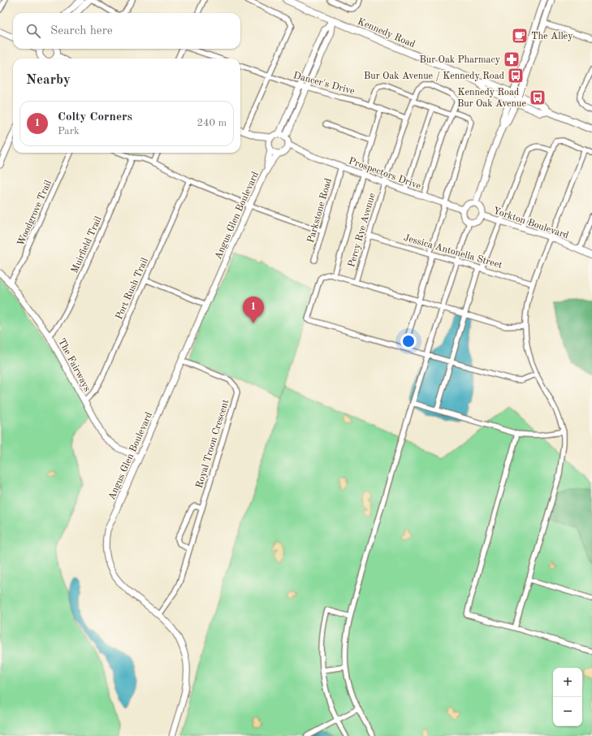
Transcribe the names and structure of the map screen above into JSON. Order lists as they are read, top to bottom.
{
  "streets": {
    "main road": ["Kennedy Road"],
    "street": [
      "Dancer's Drive",
      "Prospectors Drive",
      "Parkstone Road",
      "Woodgrove Trail",
      "Angus Glen Boulevard",
      "Yorkton Boulevard",
      "Percy Rye Avenue",
      "Muirfield Trail",
      "Jessica Antonella Street",
      "Port Rush Trail",
      "The Fairways",
      "Royal Troon Crescent"
    ]
  },
  "crossings": [
    ["Dancer's Drive", "Percy Rye Avenue"],
    ["Prospectors Drive", "Parkstone Road"],
    ["Prospectors Drive", "Angus Glen Boulevard"],
    ["Prospectors Drive", "Yorkton Boulevard"],
    ["Prospectors Drive", "Percy Rye Avenue"],
    ["Woodgrove Trail", "The Fairways"],
    ["Angus Glen Boulevard", "The Fairways"],
    ["Angus Glen Boulevard", "Royal Troon Crescent"],
    ["Percy Rye Avenue", "Jessica Antonella Street"],
    ["Muirfield Trail", "The Fairways"],
    ["Port Rush Trail", "The Fairways"]
  ],
  "places": {
    "cafe": ["The Alley"],
    "pharmacy": ["Bur Oak Pharmacy"],
    "bus stop": ["Bur Oak Avenue / Kennedy Road", "Kennedy Road / Bur Oak Avenue"]
  },
  "page": {
    "search": "Search here",
    "heading": "Nearby",
    "list": [
      {
        "mark": "1",
        "name": "Colty Corners",
        "note": "Park",
        "value": "240 m"
      }
    ],
    "pins": "1",
    "map_buttons": ["+", "−"]
  }
}
